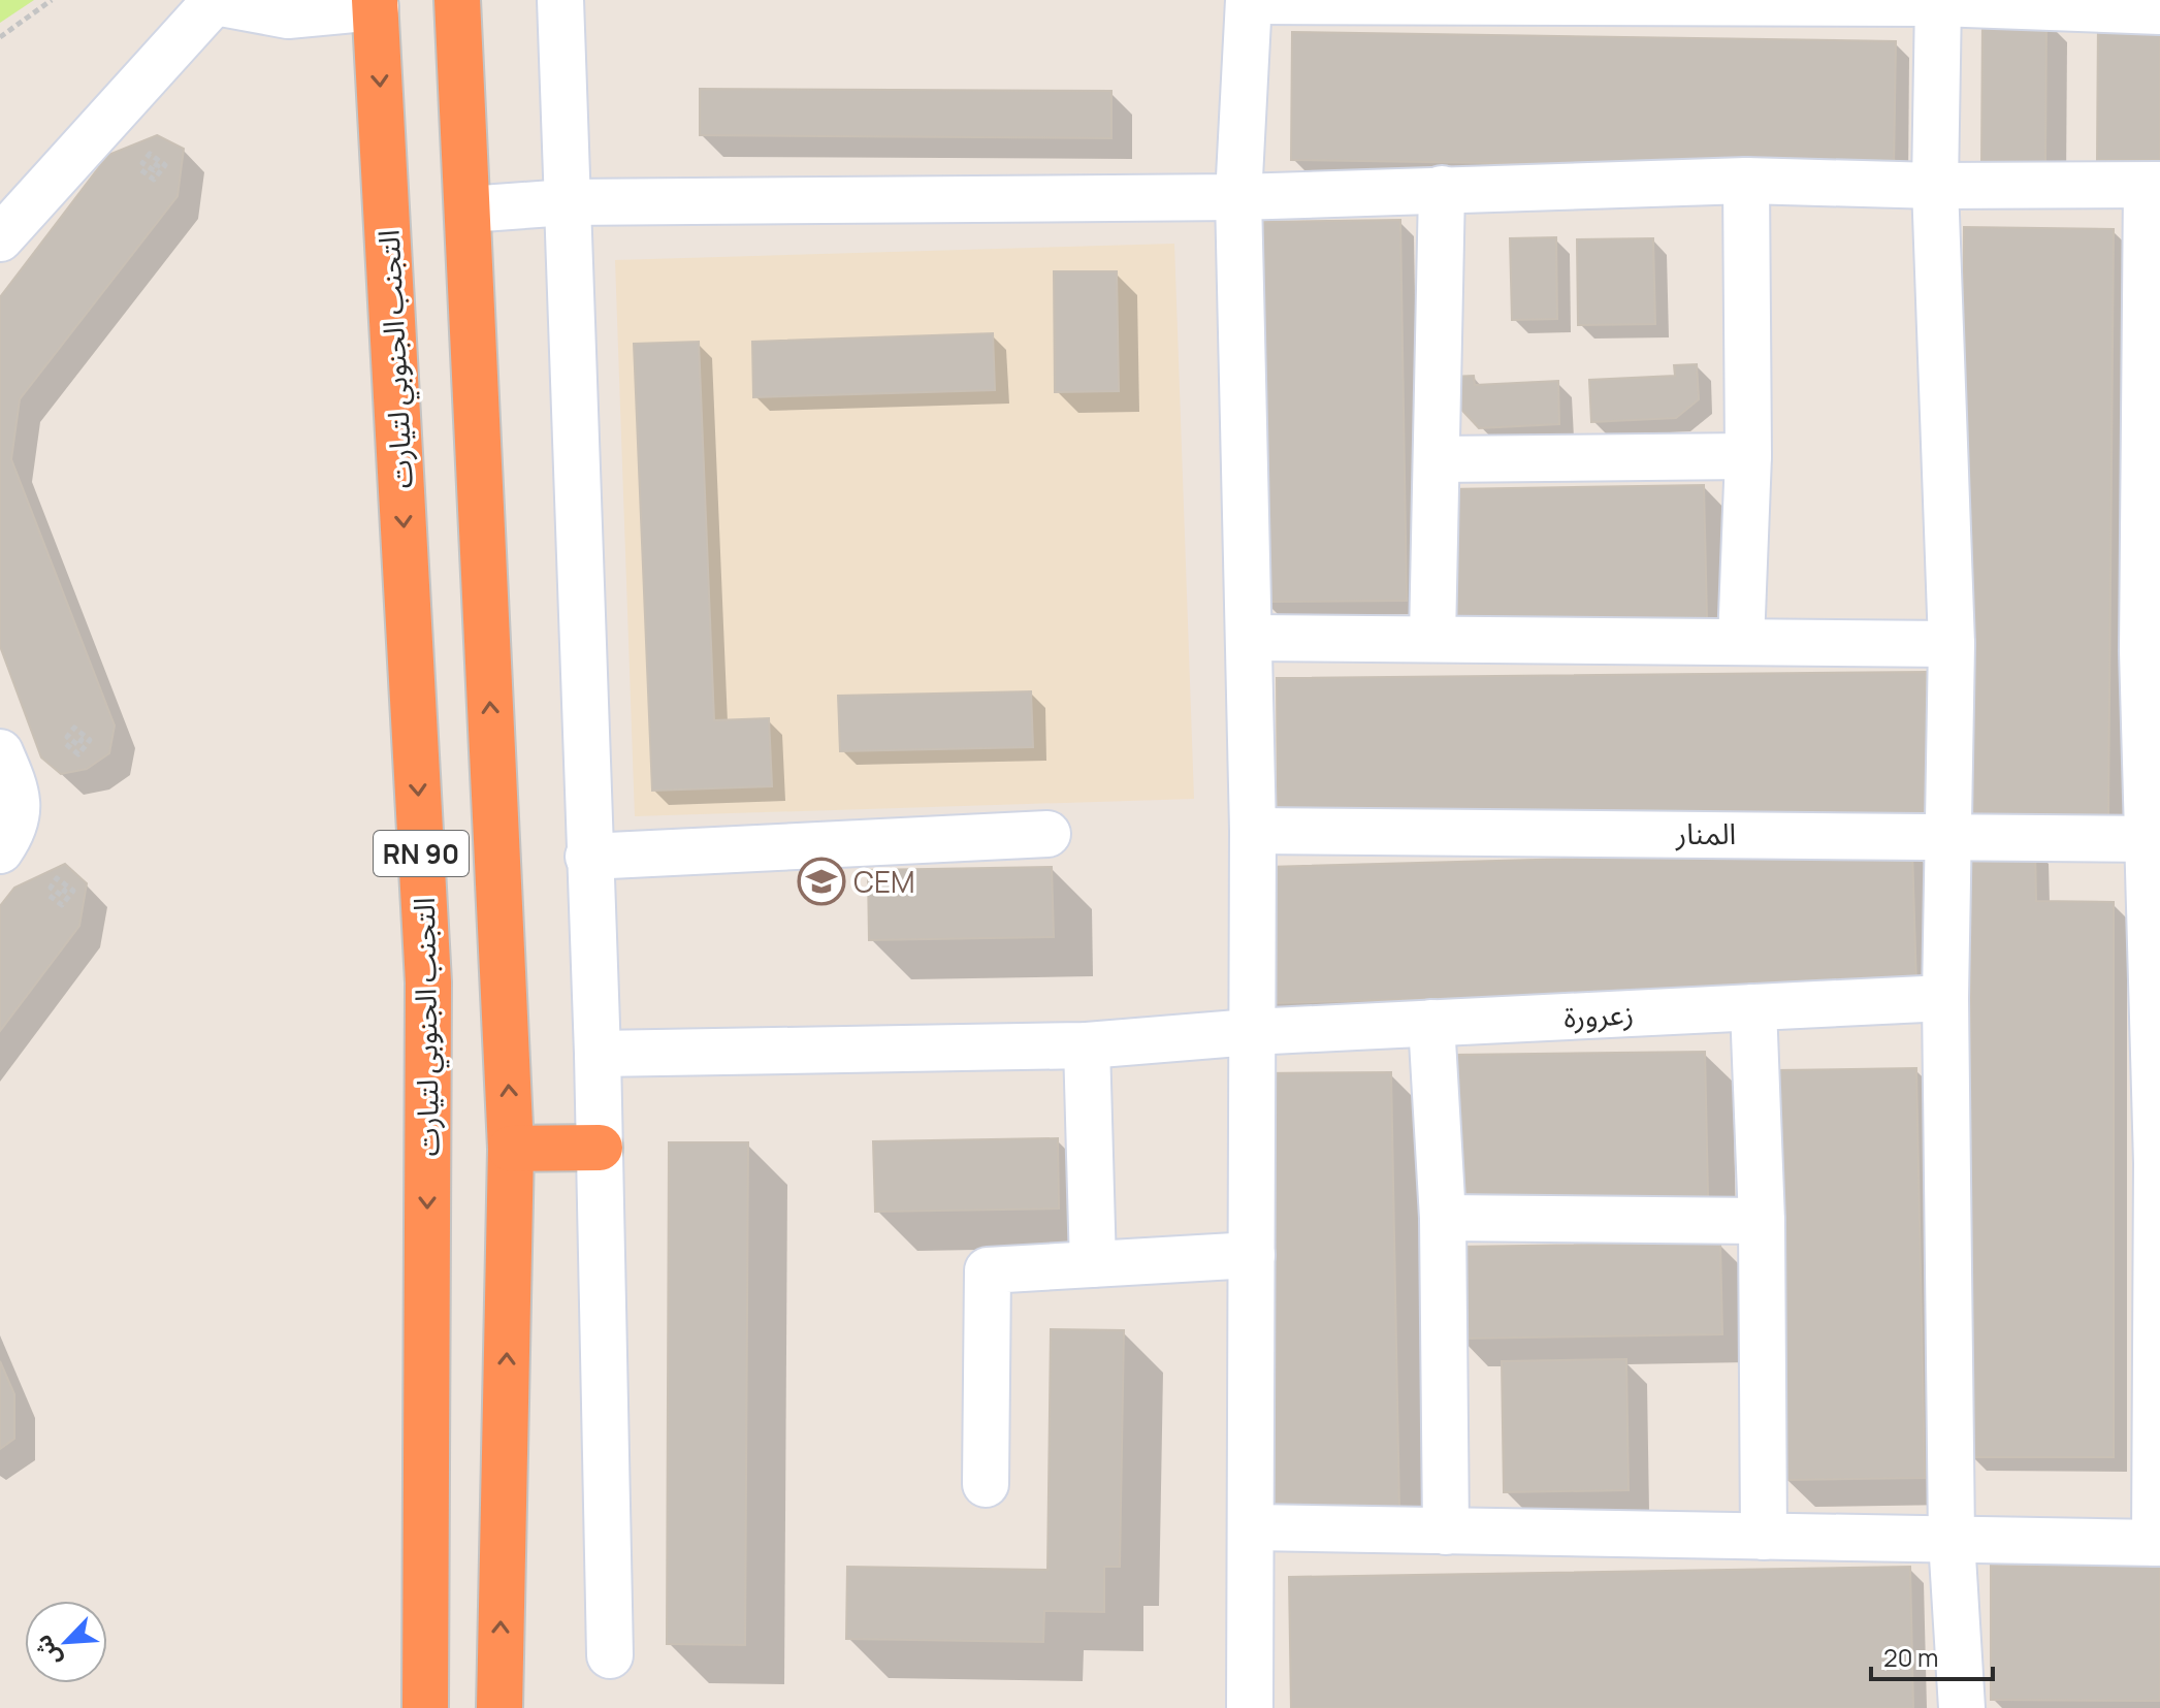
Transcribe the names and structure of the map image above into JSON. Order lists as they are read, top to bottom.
{
  "streets": {
    "highway": ["التجنب الجنوبي لتيارت", "RN 90"],
    "street": ["المنار", "زعرورة"]
  },
  "places": {
    "school or university": ["CEM"]
  },
  "scale_bar": "20 m",
  "north": "bottom left"
}
